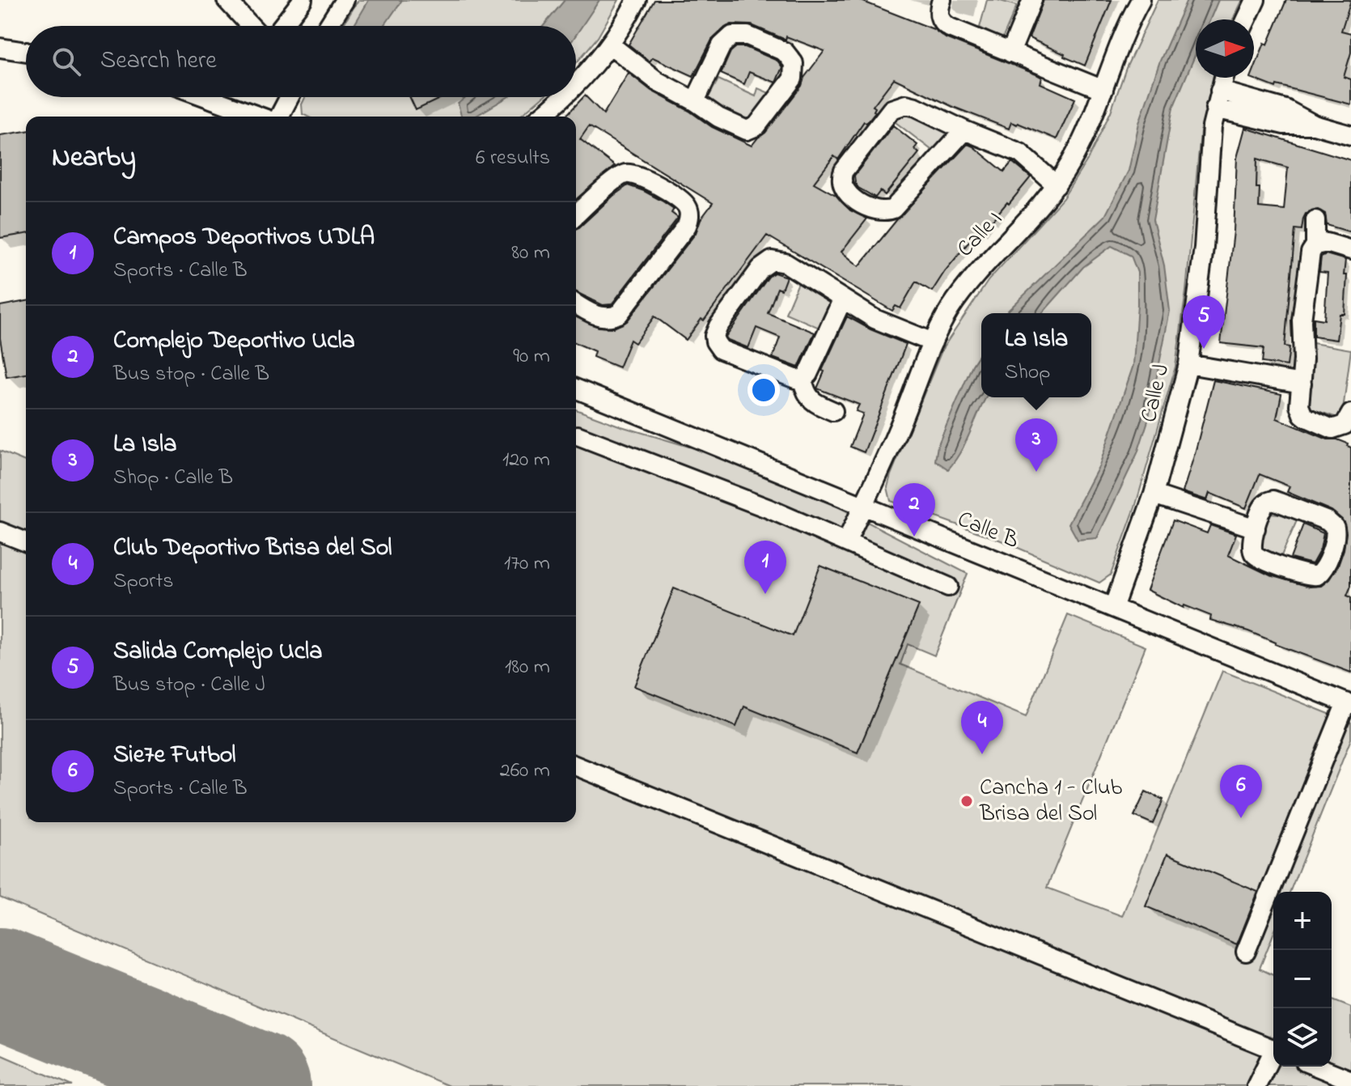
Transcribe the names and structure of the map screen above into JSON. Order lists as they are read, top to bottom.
{
  "streets": {
    "street": ["Calle I", "Calle J", "Calle B"]
  },
  "crossings": [
    ["Calle I", "Calle B"],
    ["Calle J", "Calle B"]
  ],
  "places": ["Cancha 1 - Club Brisa del Sol"],
  "north": "right",
  "page": {
    "search": "Search here",
    "heading": ["Nearby", "6 results"],
    "list": [
      {
        "mark": "1",
        "name": "Campos Deportivos UDLA",
        "note": "Sports · Calle B",
        "value": "80 m"
      },
      {
        "mark": "2",
        "name": "Complejo Deportivo Ucla",
        "note": "Bus stop · Calle B",
        "value": "90 m"
      },
      {
        "mark": "3",
        "name": "La Isla",
        "note": "Shop · Calle B",
        "value": "120 m"
      },
      {
        "mark": "4",
        "name": "Club Deportivo Brisa del Sol",
        "note": "Sports",
        "value": "170 m"
      },
      {
        "mark": "5",
        "name": "Salida Complejo Ucla",
        "note": "Bus stop · Calle J",
        "value": "180 m"
      },
      {
        "mark": "6",
        "name": "Sie7e Futbol",
        "note": "Sports · Calle B",
        "value": "260 m"
      }
    ],
    "pins": [
      "5",
      "3",
      "2",
      "1",
      "4",
      "6"
    ],
    "popup": ["La Isla", "Shop"],
    "map_buttons": ["+", "−"]
  }
}
